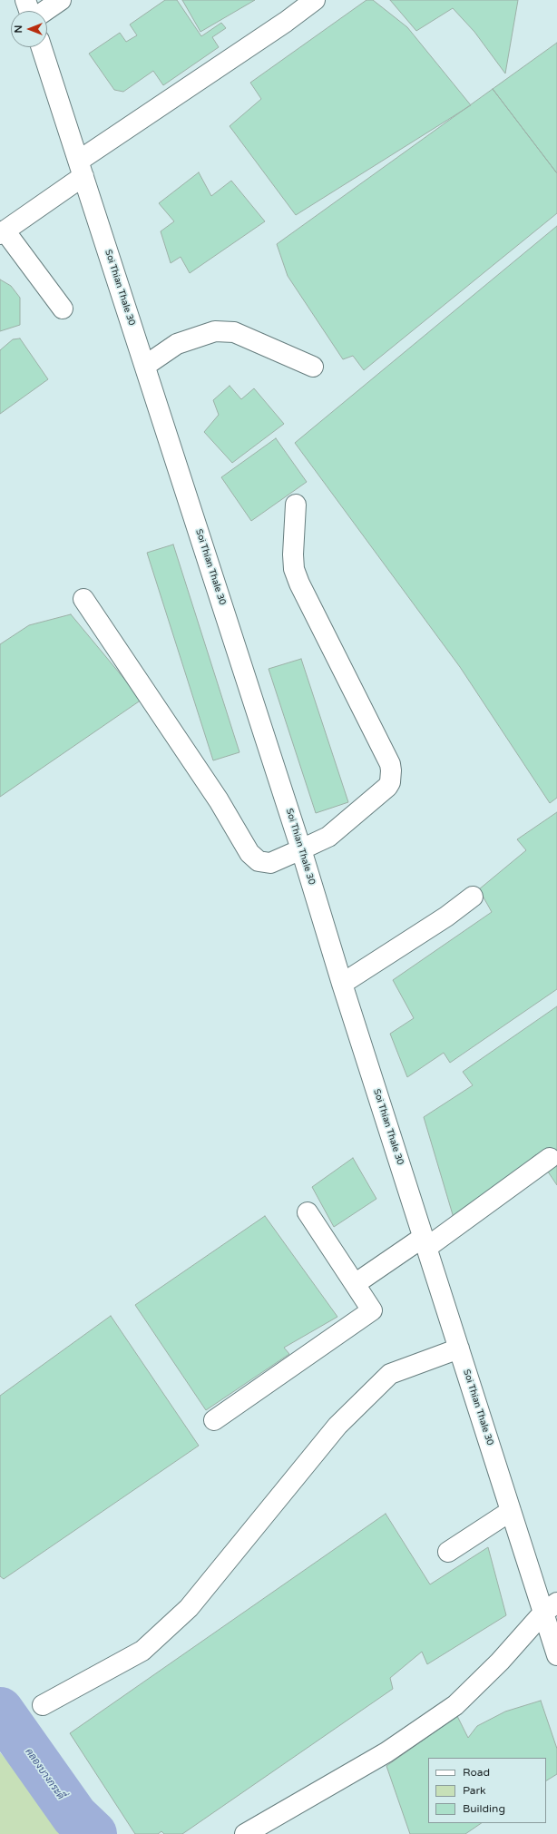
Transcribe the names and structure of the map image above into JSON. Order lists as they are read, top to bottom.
{
  "streets": {
    "street": ["Soi Thian Thale 30"]
  },
  "water": ["คลองบางกระดี่"],
  "legend": ["Road", "Park", "Building"],
  "north": "left"
}
